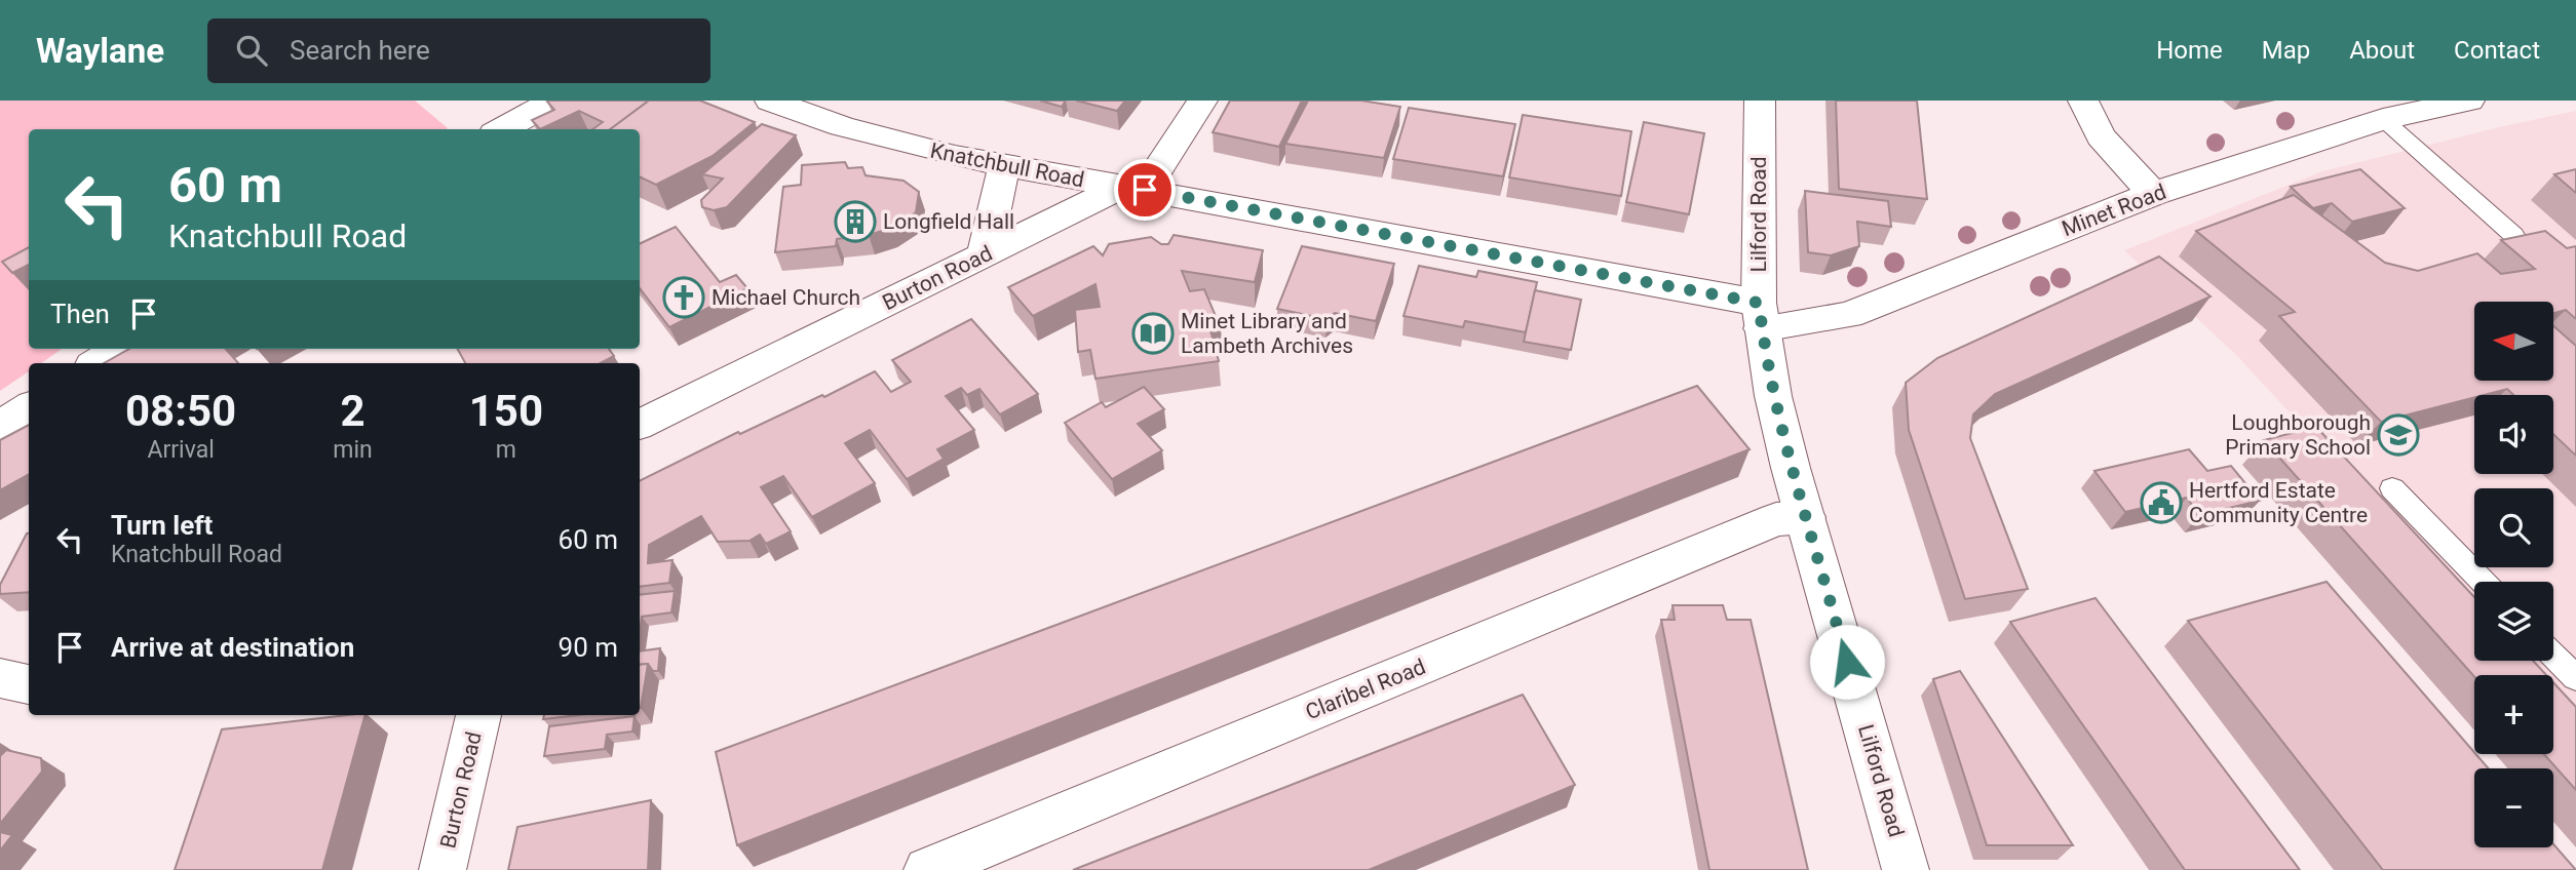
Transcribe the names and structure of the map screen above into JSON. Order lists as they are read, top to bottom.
{
  "streets": {
    "street": [
      "Knatchbull Road",
      "Minet Road",
      "Lilford Road",
      "Burton Road",
      "Claribel Road"
    ]
  },
  "crossings": [
    ["Knatchbull Road", "Minet Road"],
    ["Knatchbull Road", "Lilford Road"],
    ["Knatchbull Road", "Burton Road"],
    ["Minet Road", "Lilford Road"],
    ["Lilford Road", "Claribel Road"]
  ],
  "places": {
    "building": ["Longfield Hall"],
    "church": ["Michael Church"],
    "library": ["Minet Library and Lambeth Archives"],
    "school or university": ["Loughborough Primary School"],
    "public building": ["Hertford Estate Community Centre"]
  },
  "north": "left",
  "page": {
    "header": "Waylane",
    "search": "Search here",
    "nav": [
      "Home",
      "Map",
      "About",
      "Contact"
    ],
    "turn": ["60 m", "Knatchbull Road"],
    "then": "Then",
    "map_buttons": ["+", "−"],
    "eta": [
      "08:50",
      "Arrival",
      "2",
      "min",
      "150",
      "m"
    ],
    "list": [
      {
        "name": "Turn left",
        "note": "Knatchbull Road",
        "value": "60 m"
      },
      {
        "name": "Arrive at destination",
        "value": "90 m"
      }
    ]
  }
}
